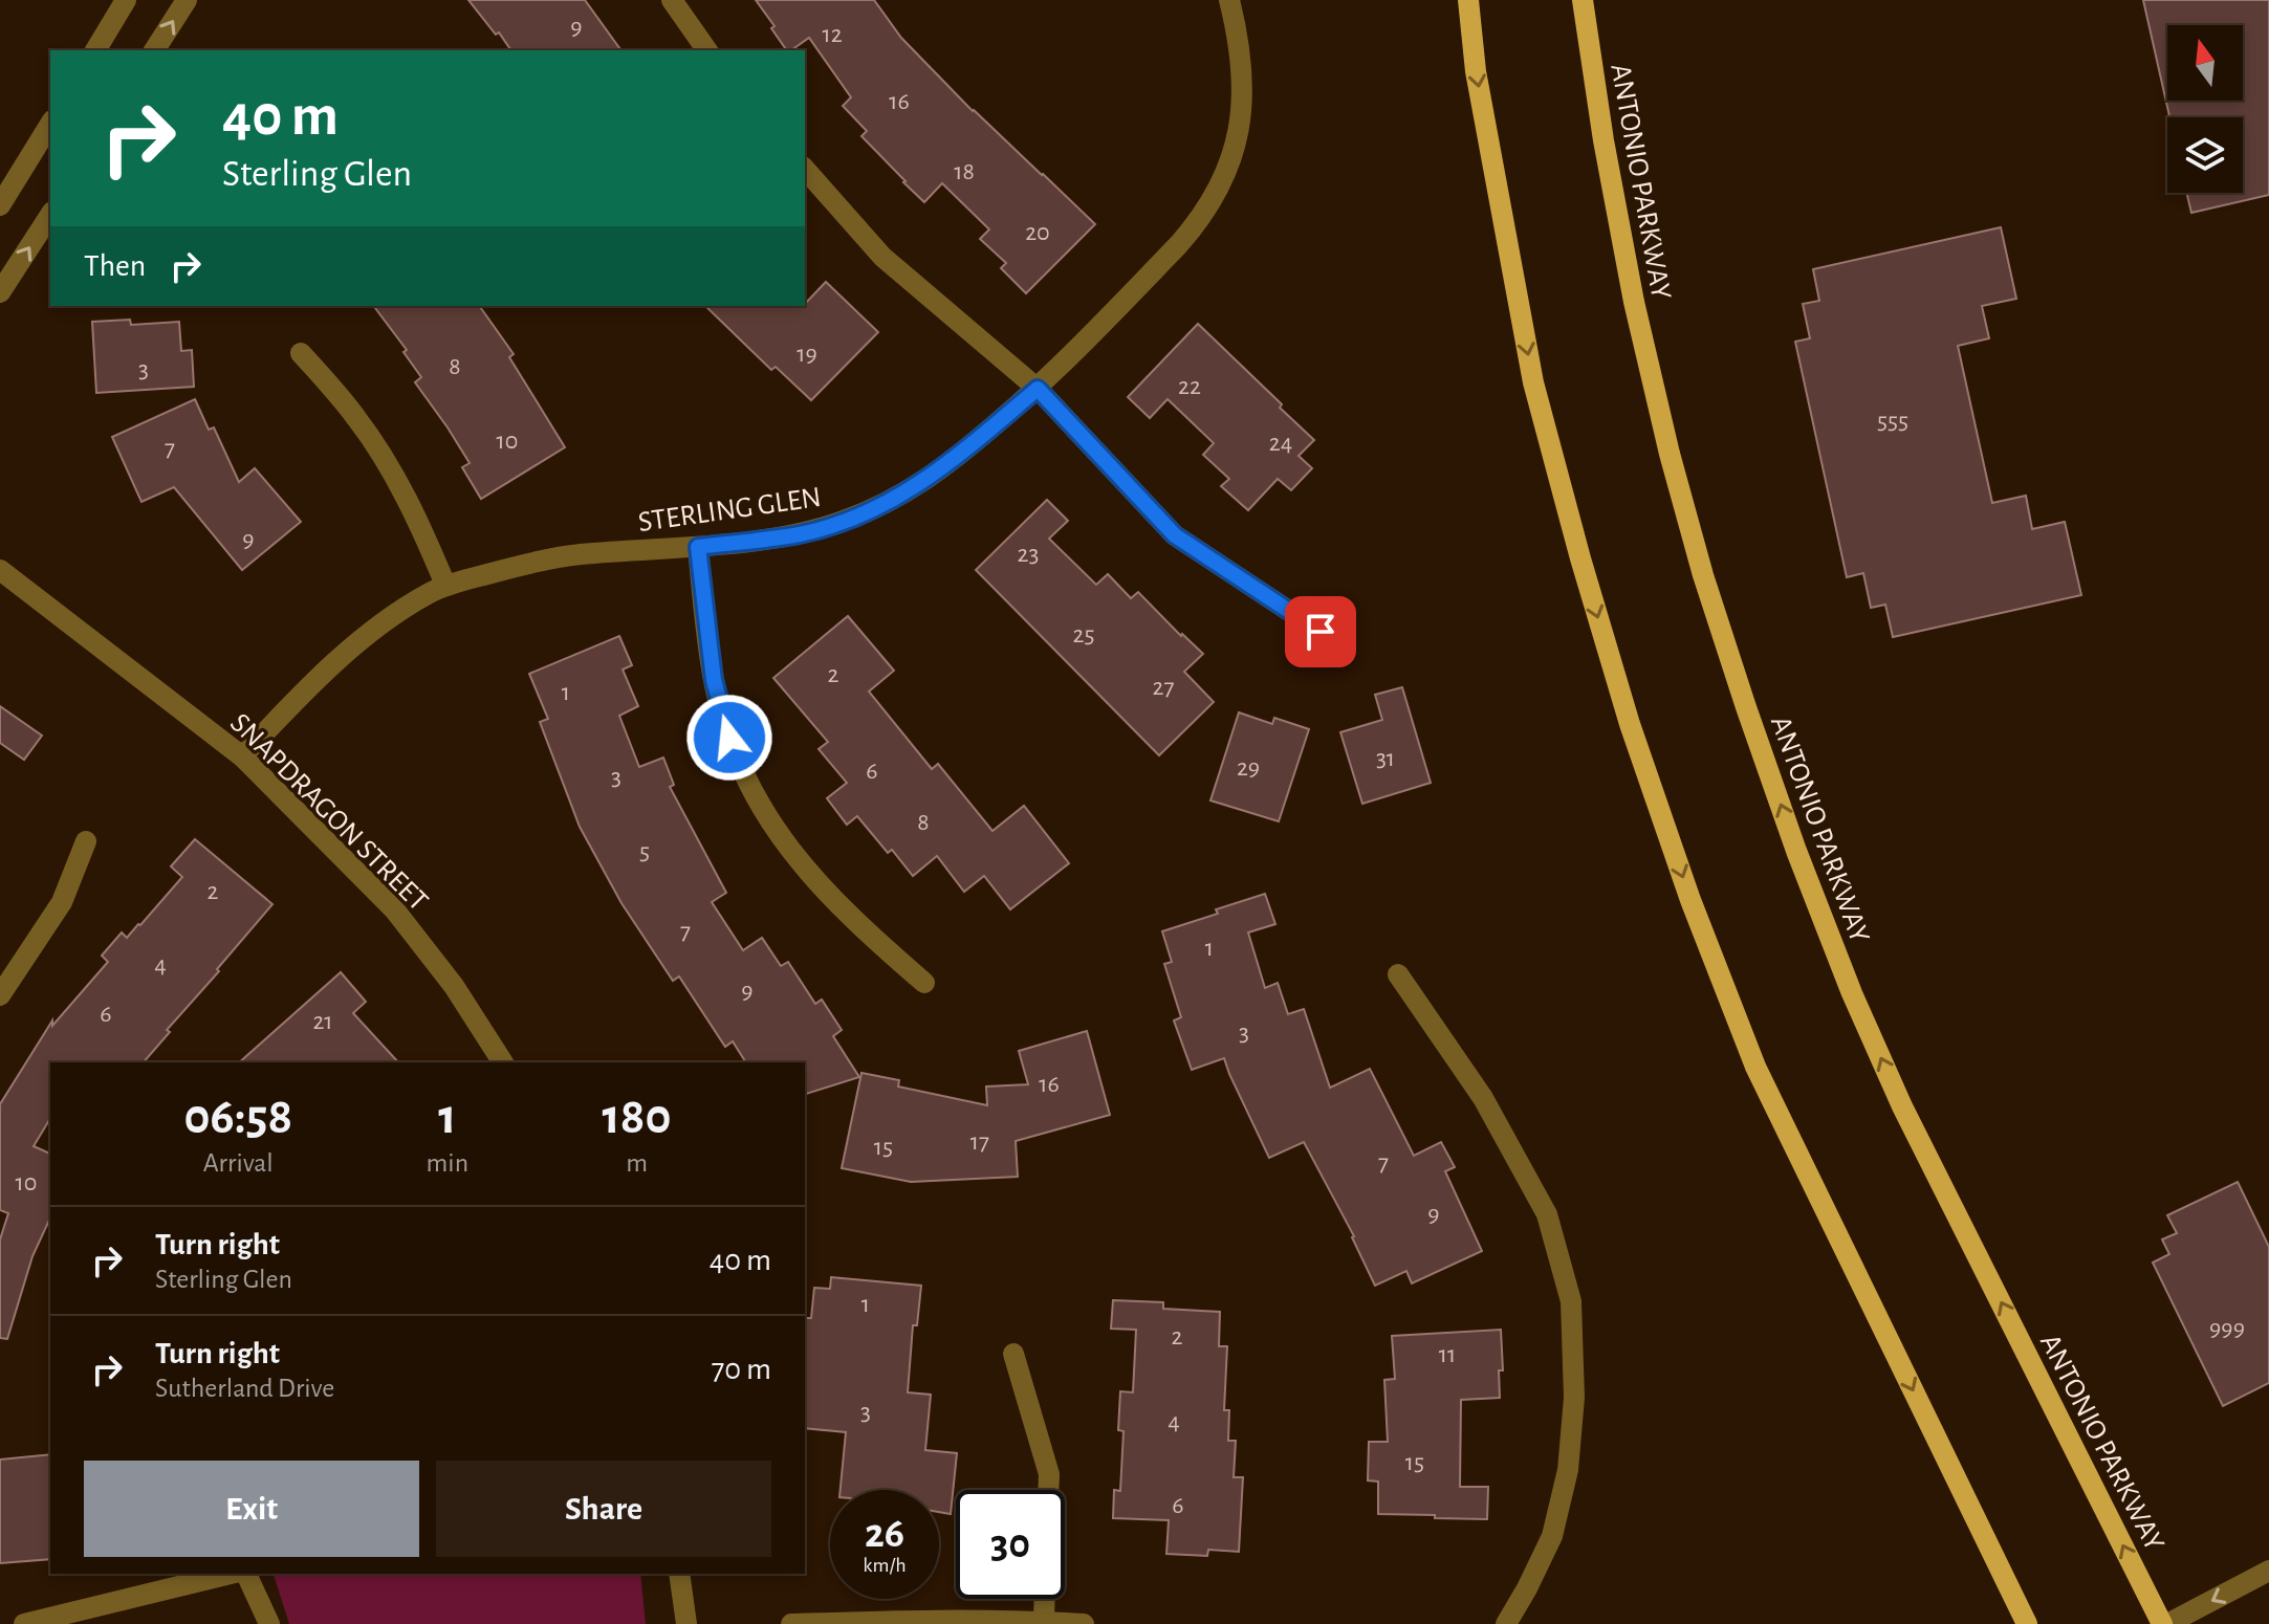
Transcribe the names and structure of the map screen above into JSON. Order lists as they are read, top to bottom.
{
  "streets": {
    "main road": ["ANTONIO PARKWAY"],
    "street": ["STERLING GLEN", "SNAPDRAGON STREET"]
  },
  "crossings": [
    ["STERLING GLEN", "SNAPDRAGON STREET"]
  ],
  "house_numbers": [
    "9",
    "12",
    "16",
    "18",
    "20",
    "19",
    "8",
    "3",
    "22",
    "555",
    "10",
    "24",
    "7",
    "9",
    "23",
    "25",
    "2",
    "27",
    "1",
    "31",
    "29",
    "6",
    "3",
    "8",
    "5",
    "2",
    "7",
    "1",
    "4",
    "9",
    "6",
    "21",
    "3",
    "16",
    "17",
    "15",
    "7",
    "10",
    "9",
    "1",
    "999",
    "2",
    "11",
    "3",
    "4",
    "15",
    "6"
  ],
  "north": "top",
  "page": {
    "turn": ["40 m", "Sterling Glen"],
    "then": "Then",
    "eta": [
      "06:58",
      "Arrival",
      "1",
      "min",
      "180",
      "m"
    ],
    "list": [
      {
        "name": "Turn right",
        "note": "Sterling Glen",
        "value": "40 m"
      },
      {
        "name": "Turn right",
        "note": "Sutherland Drive",
        "value": "70 m"
      }
    ],
    "buttons": ["Exit", "Share"],
    "speed": "26 km/h",
    "limit": "30"
  }
}
